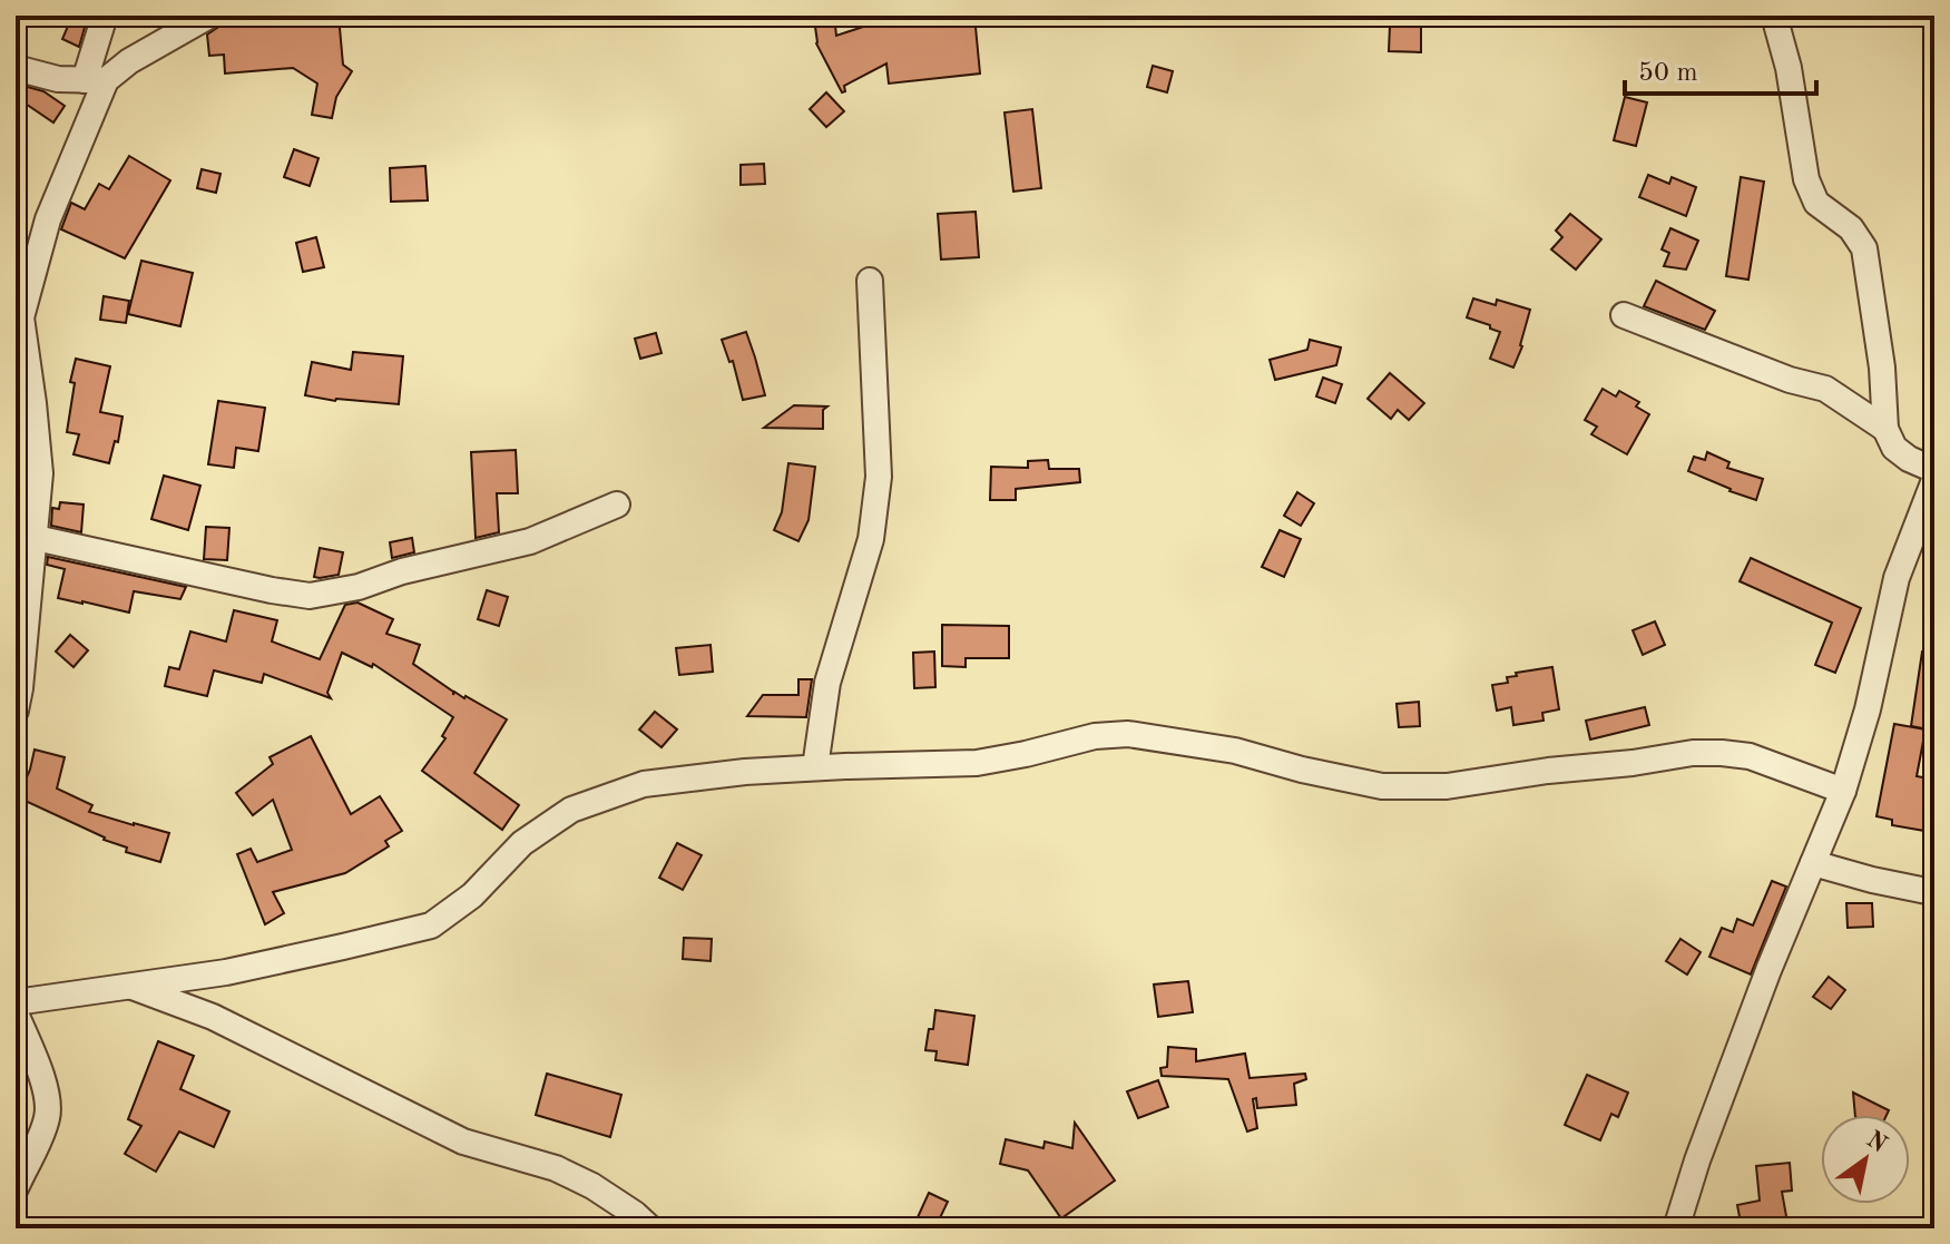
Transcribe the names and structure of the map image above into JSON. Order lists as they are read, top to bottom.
{
  "scale_bar": "50 m",
  "north": "top right"
}
